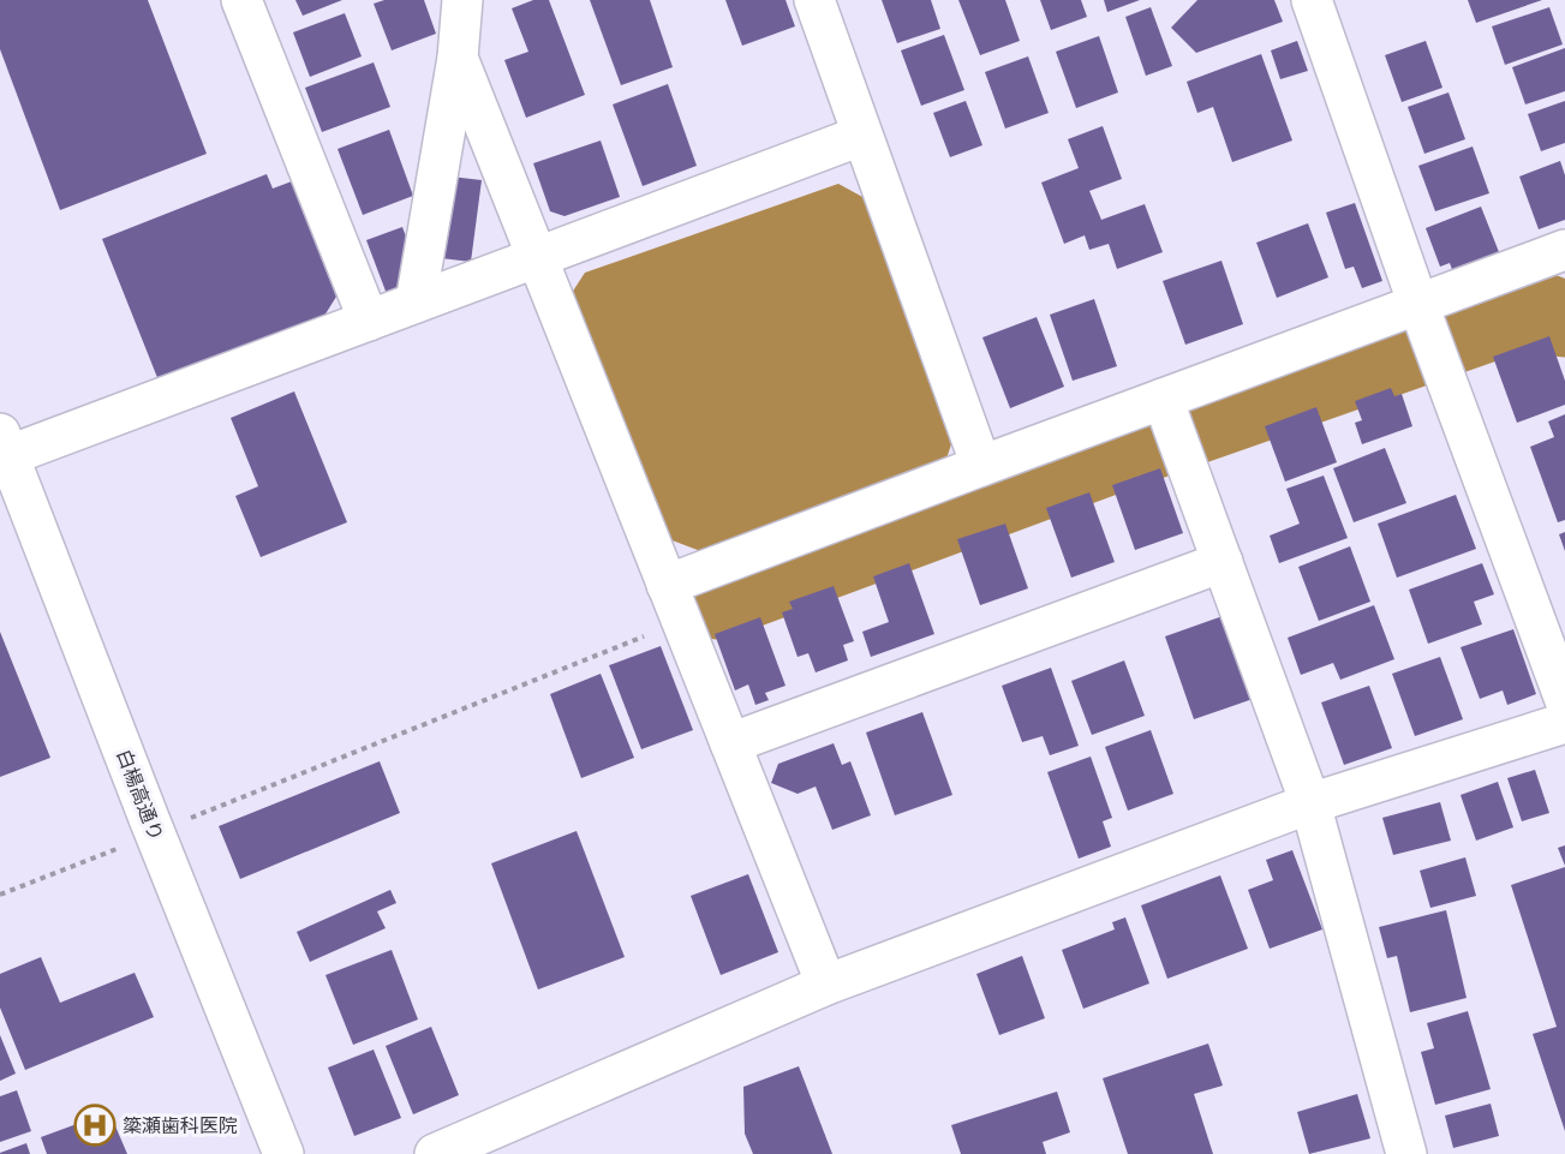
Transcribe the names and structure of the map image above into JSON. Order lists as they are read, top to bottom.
{
  "streets": {
    "street": ["白楊高通り"]
  },
  "places": {
    "hospital": ["簗瀬歯科医院"]
  }
}
